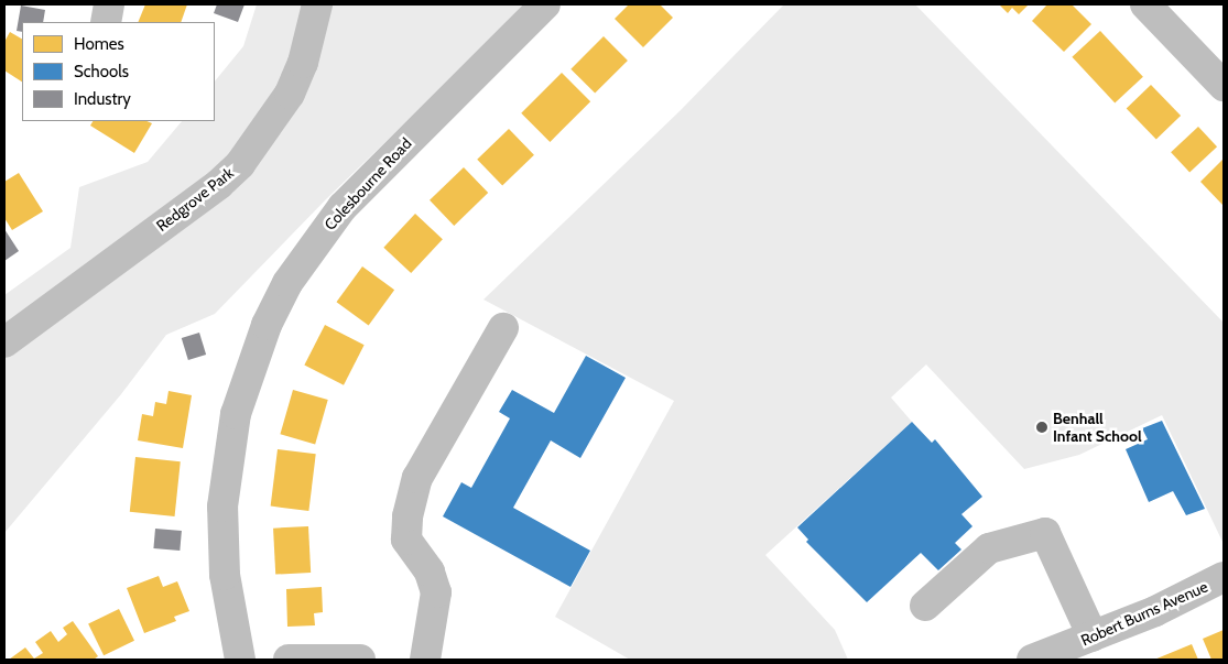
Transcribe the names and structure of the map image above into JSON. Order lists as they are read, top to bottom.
{
  "streets": {
    "street": ["Colesbourne Road", "Redgrove Park", "Robert Burns Avenue"]
  },
  "places": ["Benhall Infant School"],
  "legend": ["Homes", "Schools", "Industry"]
}
